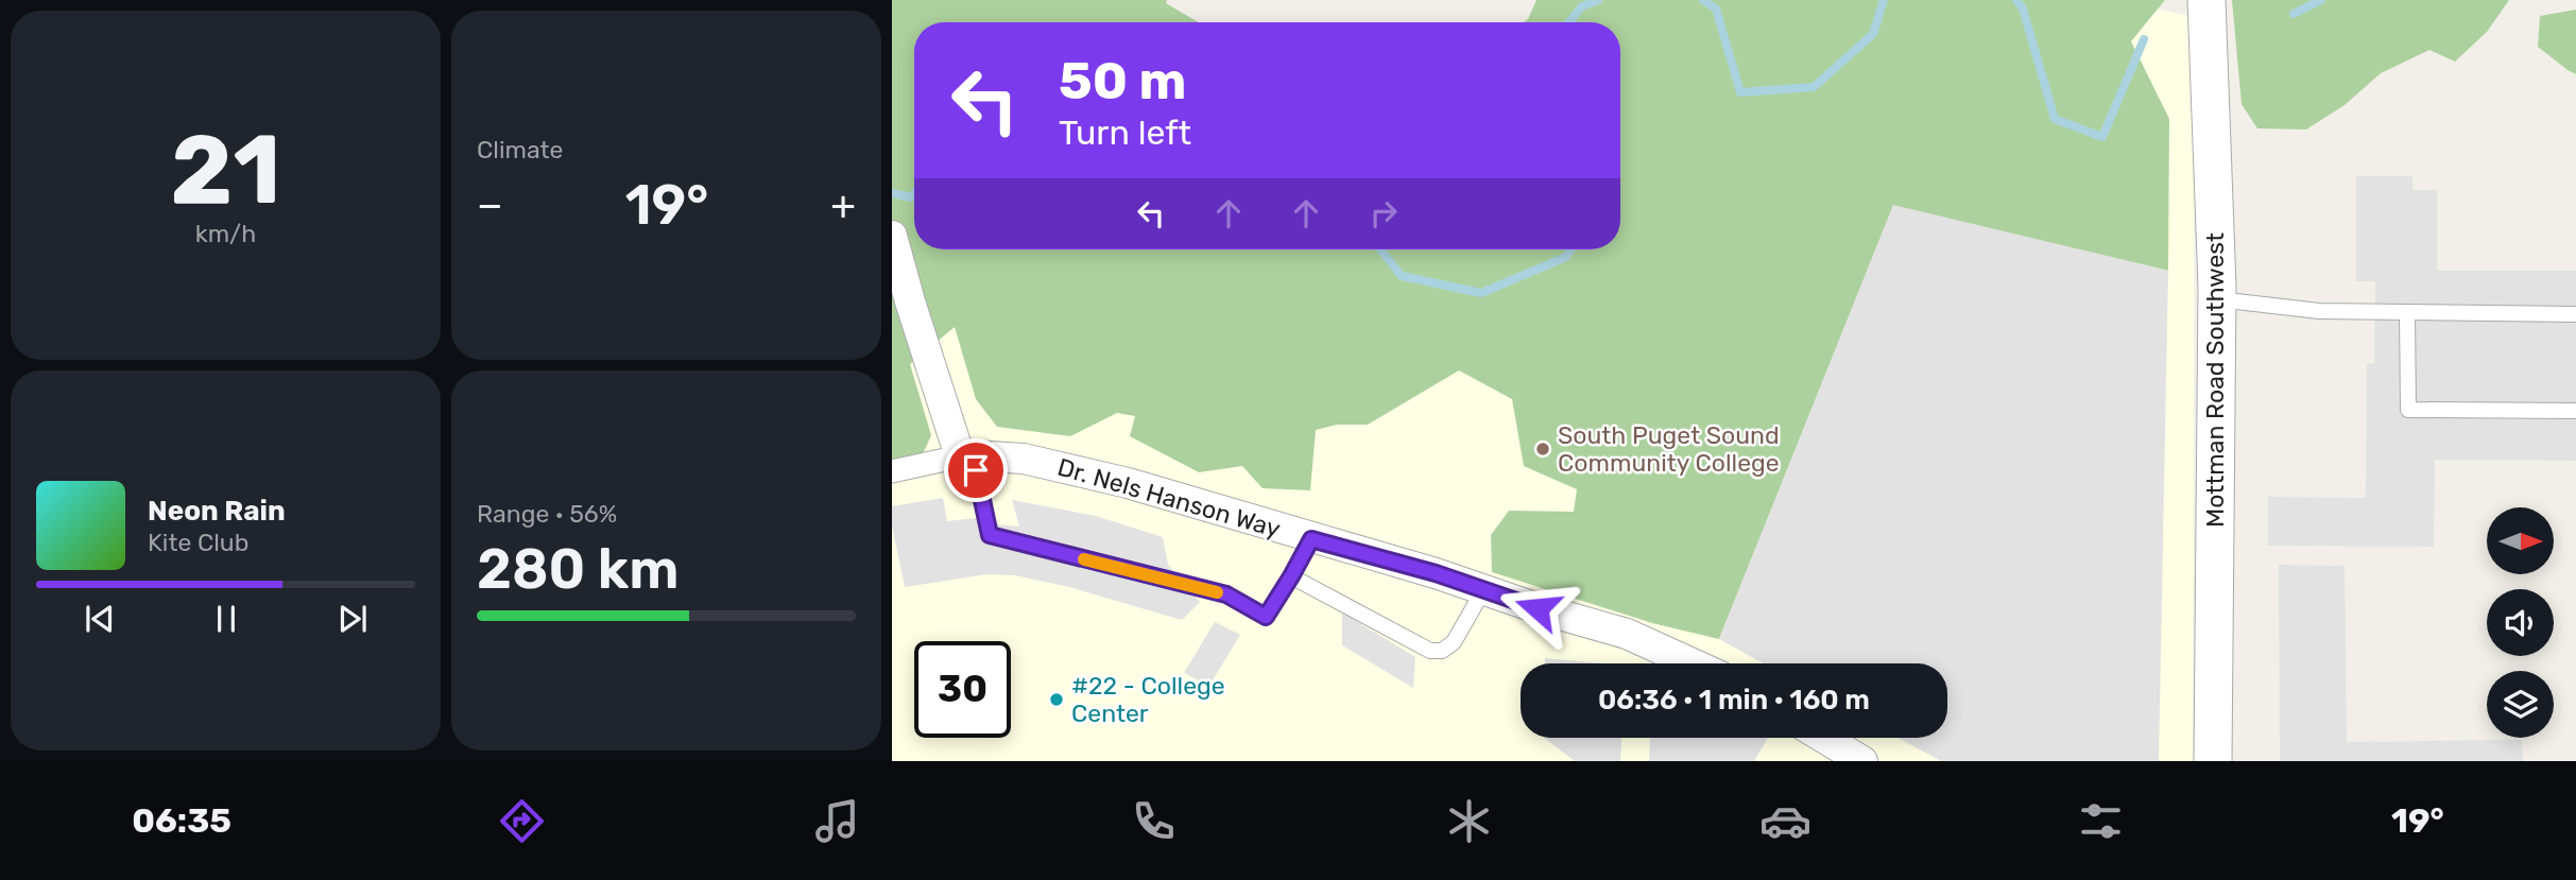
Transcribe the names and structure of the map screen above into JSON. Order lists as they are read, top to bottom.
{
  "streets": {
    "street": ["Mottman Road Southwest", "Dr. Nels Hanson Way"]
  },
  "places": ["South Puget Sound Community College", "#22 - College Center"],
  "north": "right",
  "page": {
    "tile": [
      ["21", "km/h"],
      "Climate",
      ["Range · 56%", "280 km"]
    ],
    "turn": ["50 m", "Turn left"],
    "heat": ["−", "19°", "+"],
    "song": ["Neon Rain", "Kite Club"],
    "limit": "30",
    "trip": "06:36 · 1 min · 160 m",
    "tabs": ["06:35", "19°"]
  }
}
